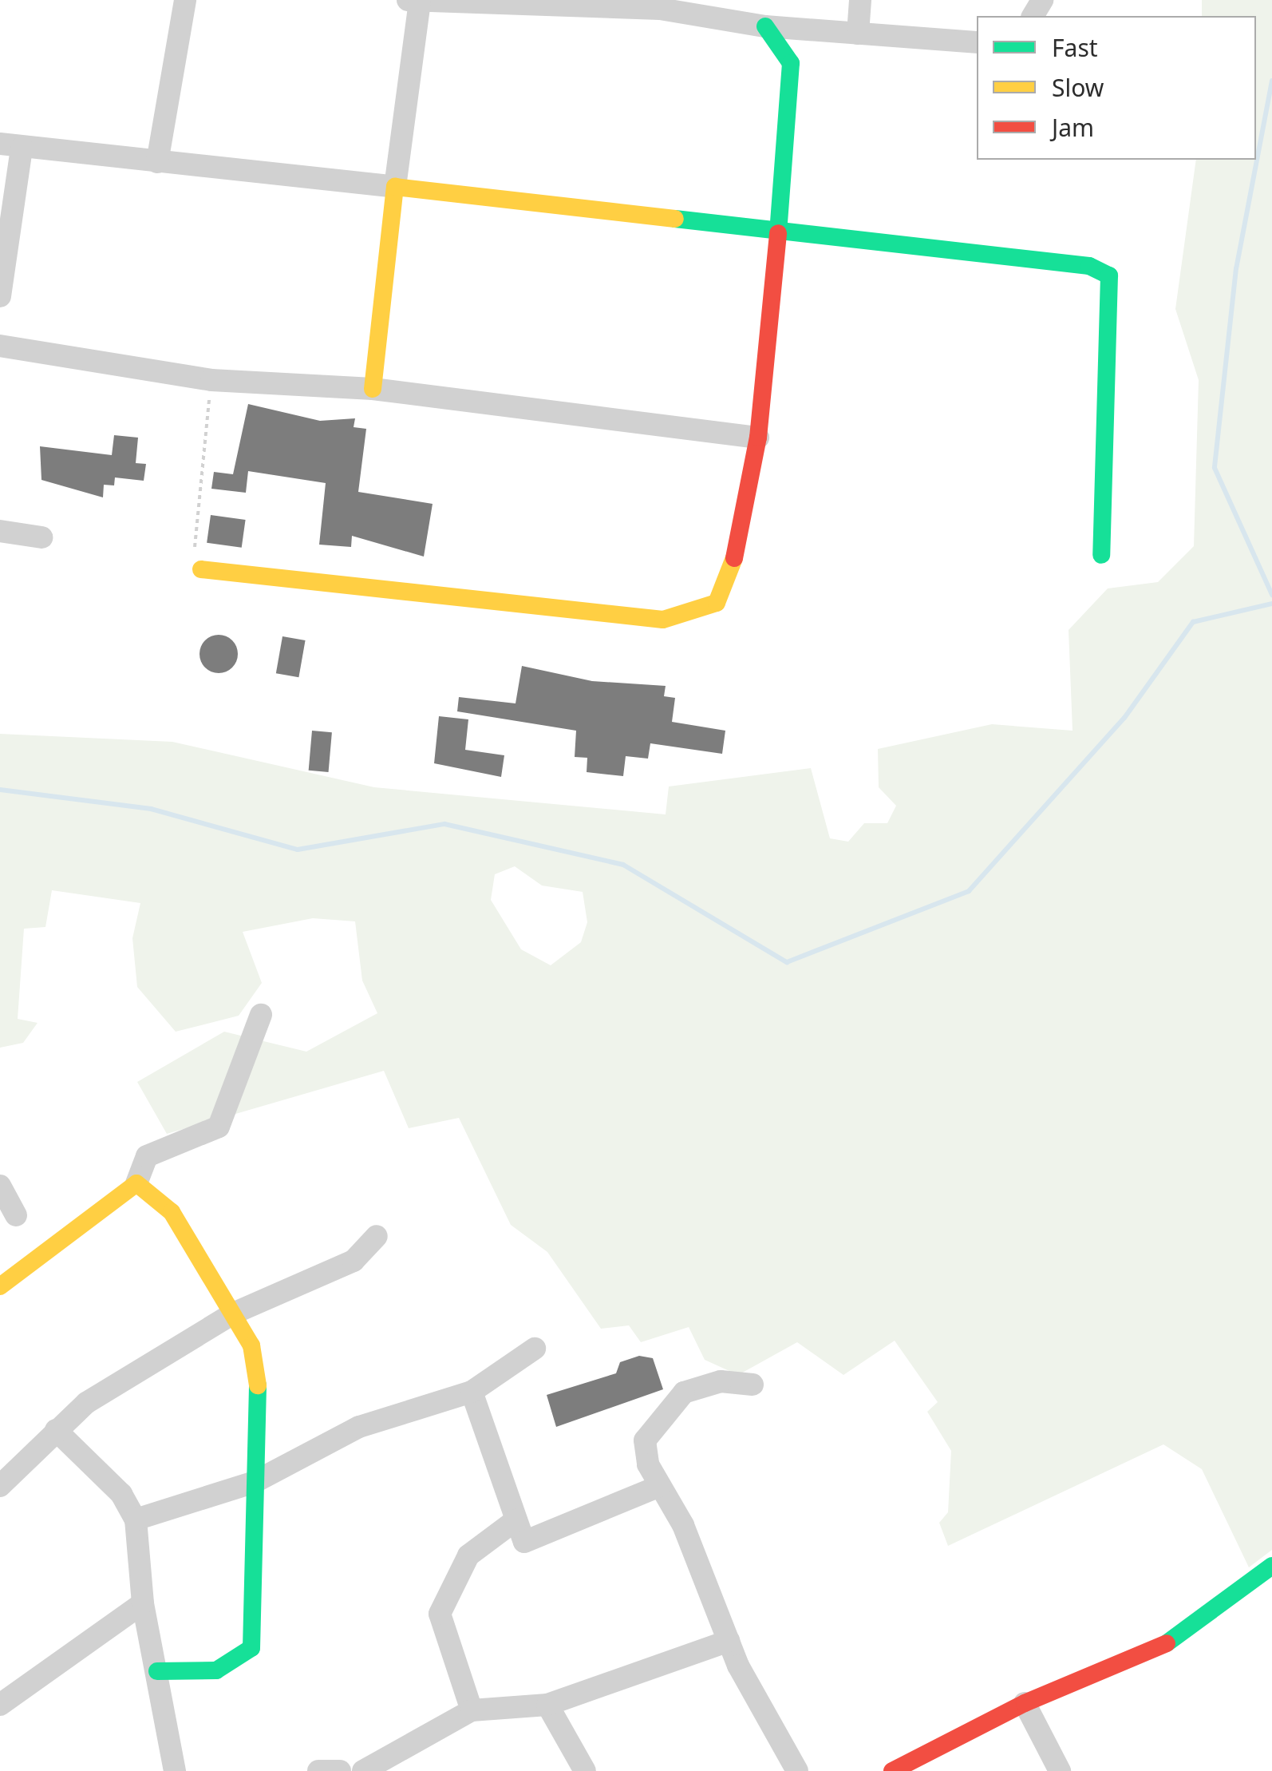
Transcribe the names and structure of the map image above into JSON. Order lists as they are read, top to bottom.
{
  "legend": ["Fast", "Slow", "Jam"]
}
